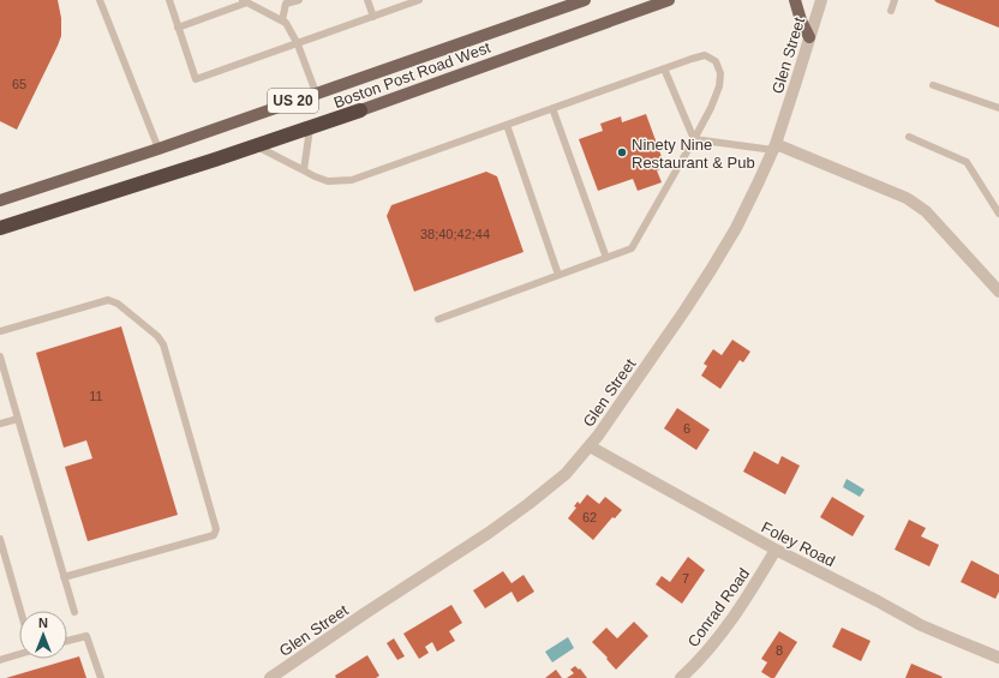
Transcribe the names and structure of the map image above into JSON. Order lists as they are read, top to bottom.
{
  "streets": {
    "highway": ["Boston Post Road West", "US 20"],
    "street": ["Glen Street", "Foley Road", "Conrad Road"]
  },
  "crossings": [
    ["Glen Street", "Foley Road"],
    ["Foley Road", "Conrad Road"]
  ],
  "places": ["Ninety Nine Restaurant & Pub"],
  "house_numbers": [
    "65",
    "38;40;42;44",
    "11",
    "6",
    "62",
    "7",
    "8"
  ],
  "north": "top"
}
